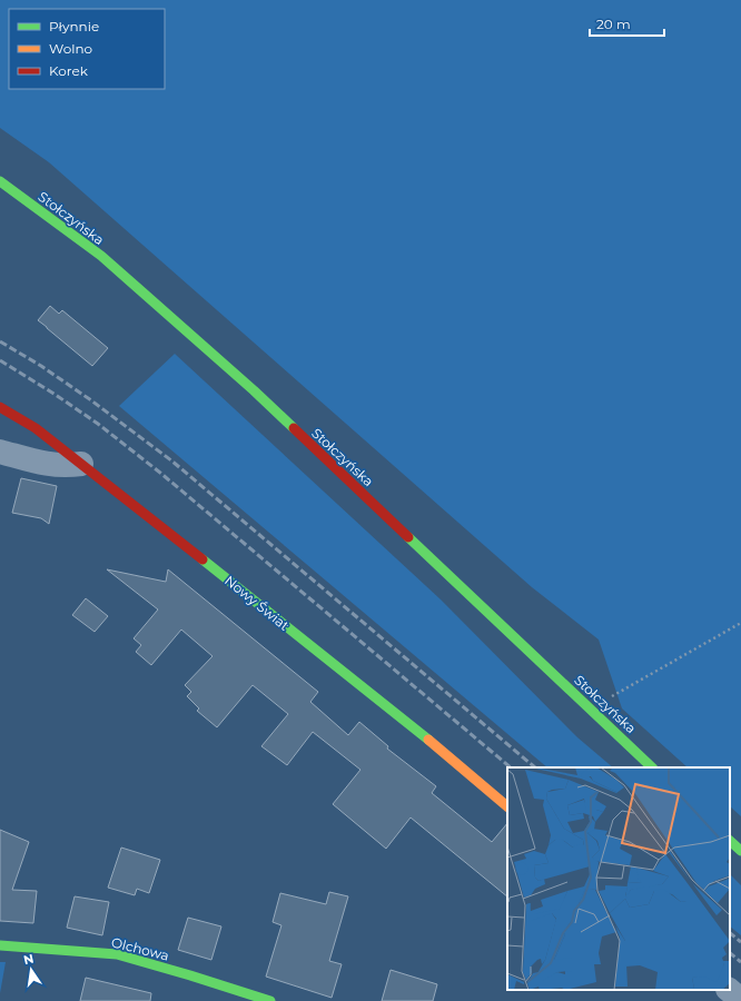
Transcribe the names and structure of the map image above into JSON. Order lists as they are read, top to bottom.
{
  "streets": {
    "street": ["Stołczyńska", "Nowy Świat", "Olchowa"]
  },
  "legend": ["Płynnie", "Wolno", "Korek"],
  "scale_bar": "20 m",
  "north": "top"
}
